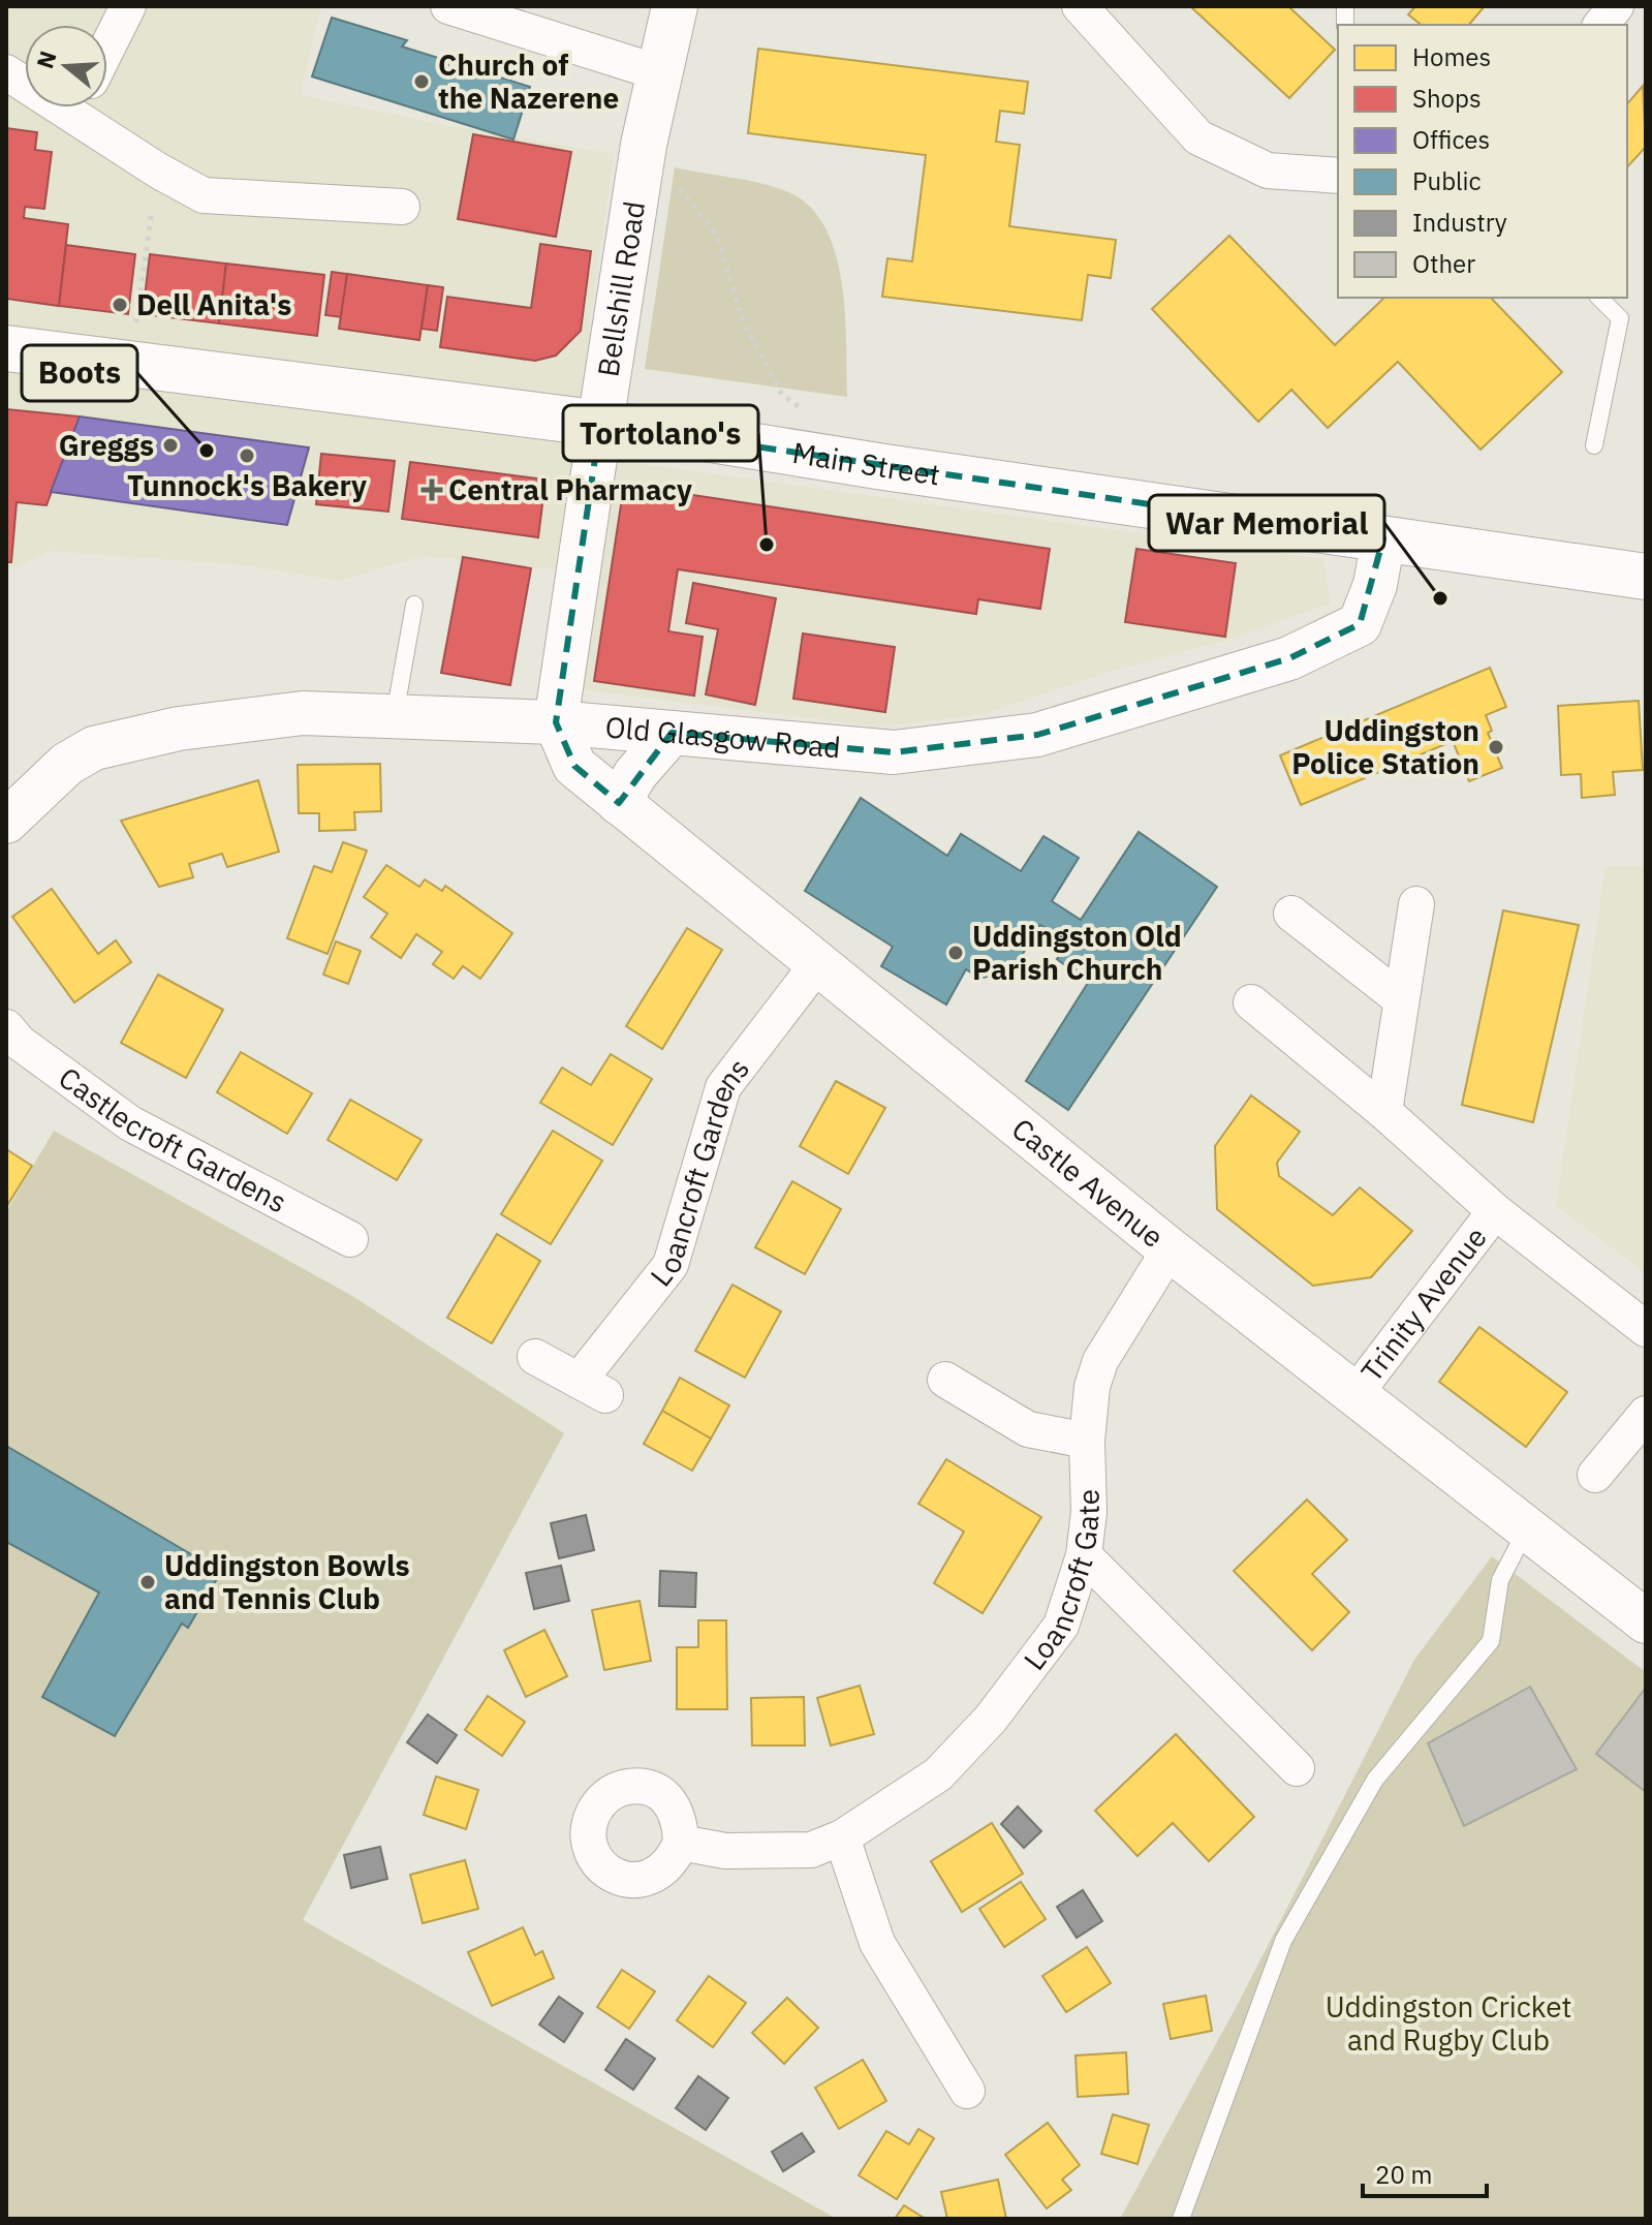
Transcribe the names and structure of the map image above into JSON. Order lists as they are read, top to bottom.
{
  "streets": {
    "main road": ["Bellshill Road", "Main Street"],
    "street": [
      "Old Glasgow Road",
      "Castlecroft Gardens",
      "Loancroft Gardens",
      "Castle Avenue",
      "Trinity Avenue",
      "Loancroft Gate"
    ]
  },
  "crossings": [
    ["Bellshill Road", "Main Street"],
    ["Bellshill Road", "Old Glasgow Road"],
    ["Bellshill Road", "Castle Avenue"],
    ["Main Street", "Old Glasgow Road"],
    ["Old Glasgow Road", "Castle Avenue"],
    ["Loancroft Gardens", "Castle Avenue"],
    ["Castle Avenue", "Trinity Avenue"],
    ["Castle Avenue", "Loancroft Gate"]
  ],
  "parks": ["Uddingston Cricket and Rugby Club"],
  "places": {
    "other": [
      "Church of the Nazerene",
      "Dell Anita's",
      "Greggs",
      "Boots",
      "Tunnock's Bakery",
      "Tortolano's",
      "War Memorial",
      "Uddingston Police Station",
      "Uddingston Old Parish Church",
      "Uddingston Bowls and Tennis Club"
    ],
    "health": ["Central Pharmacy"]
  },
  "legend": [
    "Homes",
    "Shops",
    "Offices",
    "Public",
    "Industry",
    "Other"
  ],
  "scale_bar": "20 m",
  "north": "left"
}
